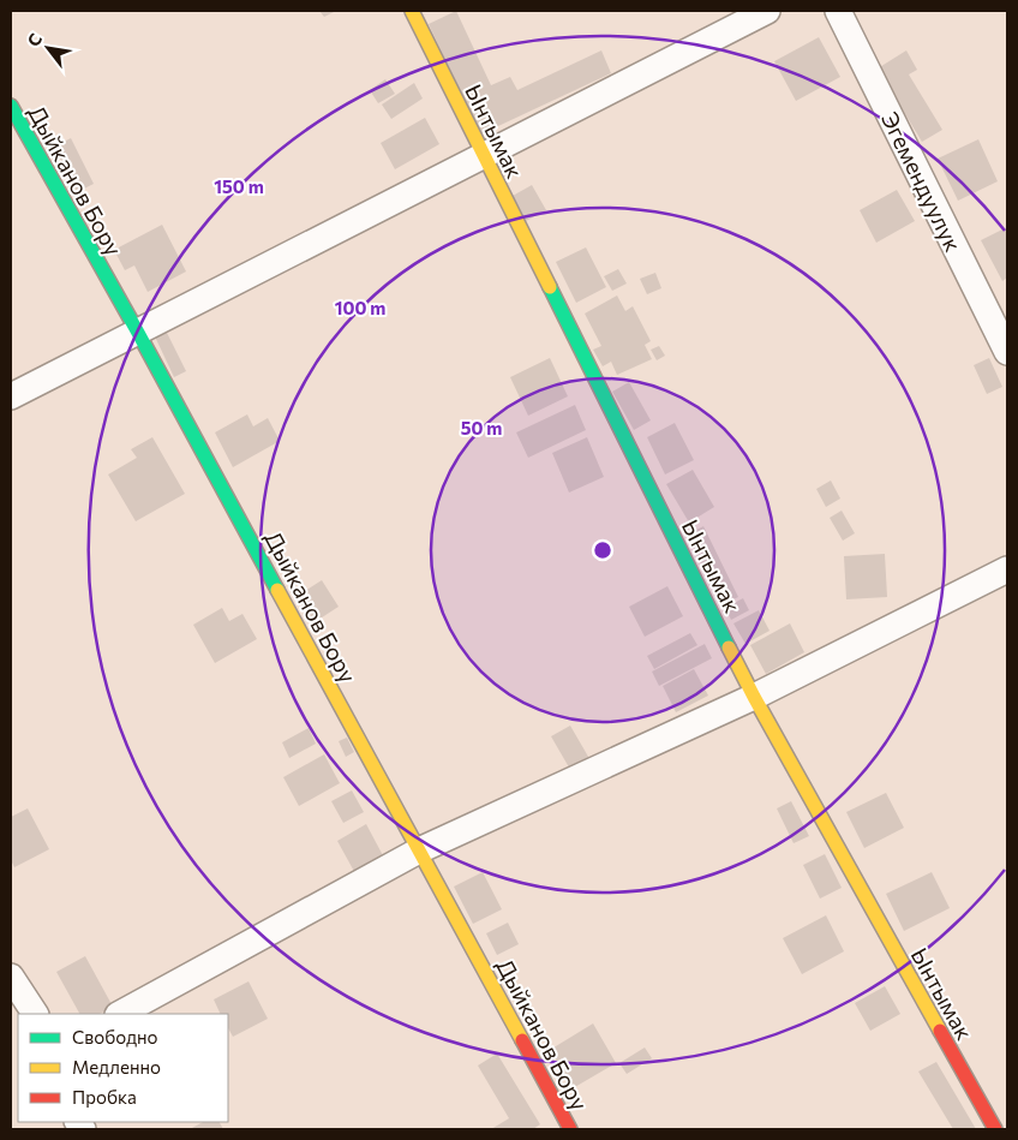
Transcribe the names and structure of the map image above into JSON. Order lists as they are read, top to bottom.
{
  "streets": {
    "street": ["Ынтымак", "Дыйканов Бору", "Эгемендуулук"]
  },
  "legend": ["Свободно", "Медленно", "Пробка"],
  "north": "top left",
  "rings": ["150 m", "100 m", "50 m"]
}
